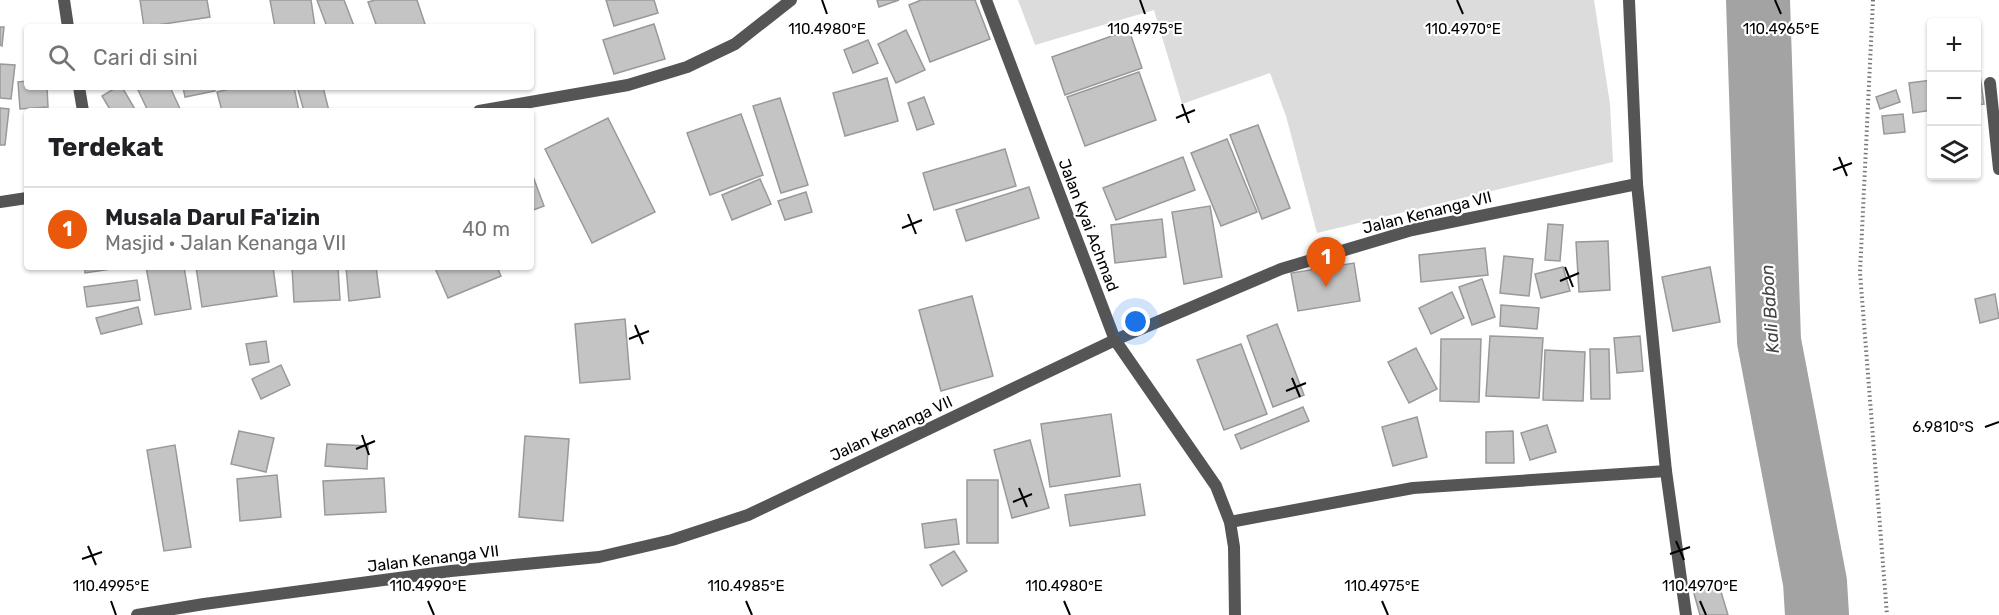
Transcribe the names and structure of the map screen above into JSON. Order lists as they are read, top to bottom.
{
  "streets": {
    "street": ["Jalan Kenanga VII", "Jalan Kyai Achmad"]
  },
  "crossings": [
    ["Jalan Kenanga VII", "Jalan Kyai Achmad"]
  ],
  "water": ["Kali Babon"],
  "page": {
    "map_buttons": ["+", "−"],
    "search": "Cari di sini",
    "heading": "Terdekat",
    "list": [
      {
        "mark": "1",
        "name": "Musala Darul Fa'izin",
        "note": "Masjid · Jalan Kenanga VII",
        "value": "40 m"
      }
    ],
    "pins": "1"
  },
  "coordinates": [
    "110.4965°E",
    "110.4980°E",
    "110.4975°E",
    "110.4970°E",
    "6.9810°S",
    "110.4995°E",
    "110.4990°E",
    "110.4985°E"
  ]
}
